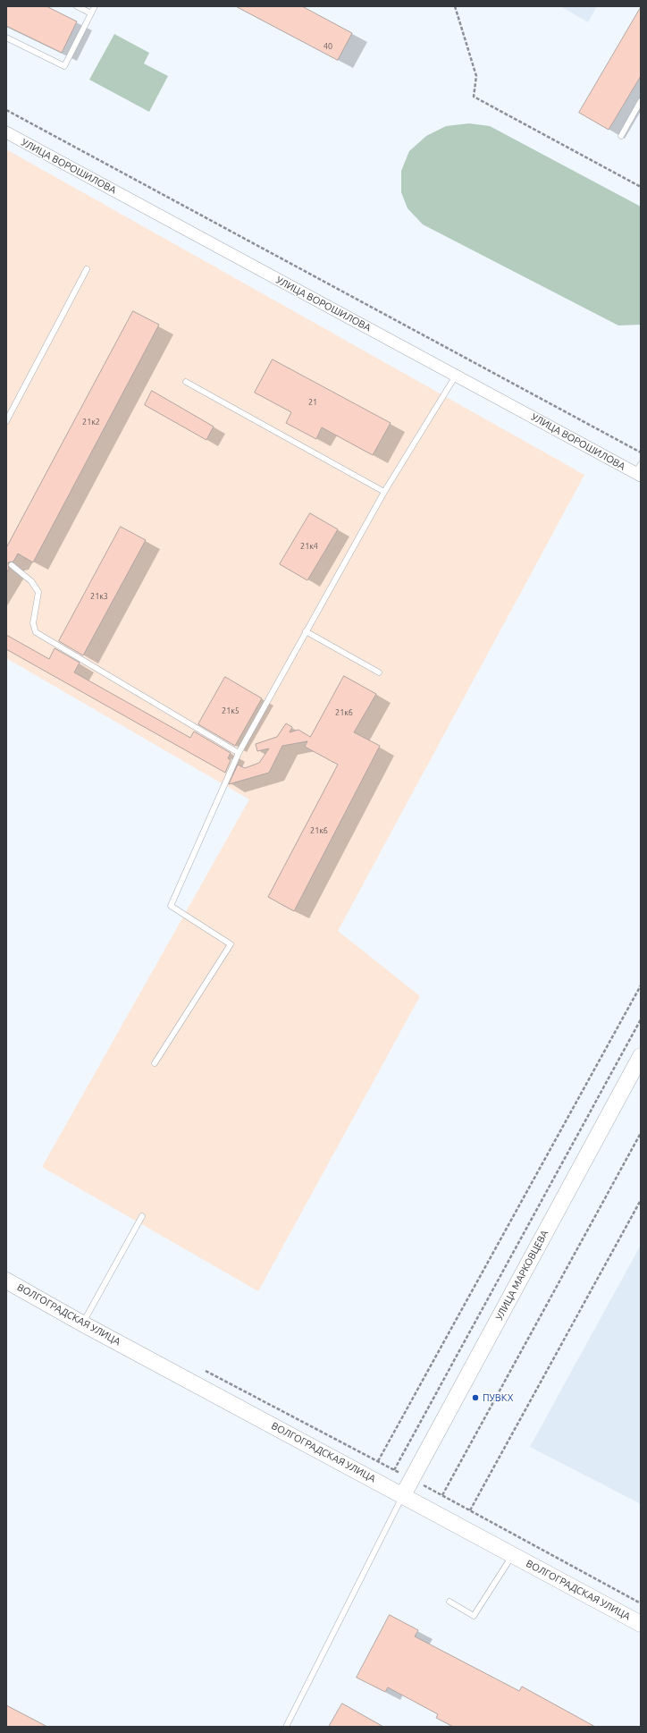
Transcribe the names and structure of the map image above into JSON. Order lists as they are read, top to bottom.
{
  "streets": {
    "main road": ["УЛИЦА МАРКОВЦЕВА", "ВОЛГОГРАДСКАЯ УЛИЦА"],
    "street": ["УЛИЦА ВОРОШИЛОВА"]
  },
  "crossings": [
    ["УЛИЦА МАРКОВЦЕВА", "ВОЛГОГРАДСКАЯ УЛИЦА"]
  ],
  "places": ["ПУВКХ"],
  "house_numbers": [
    "40",
    "21",
    "21к2",
    "21к4",
    "21к3",
    "21к5",
    "21к6",
    "21к6"
  ]
}
